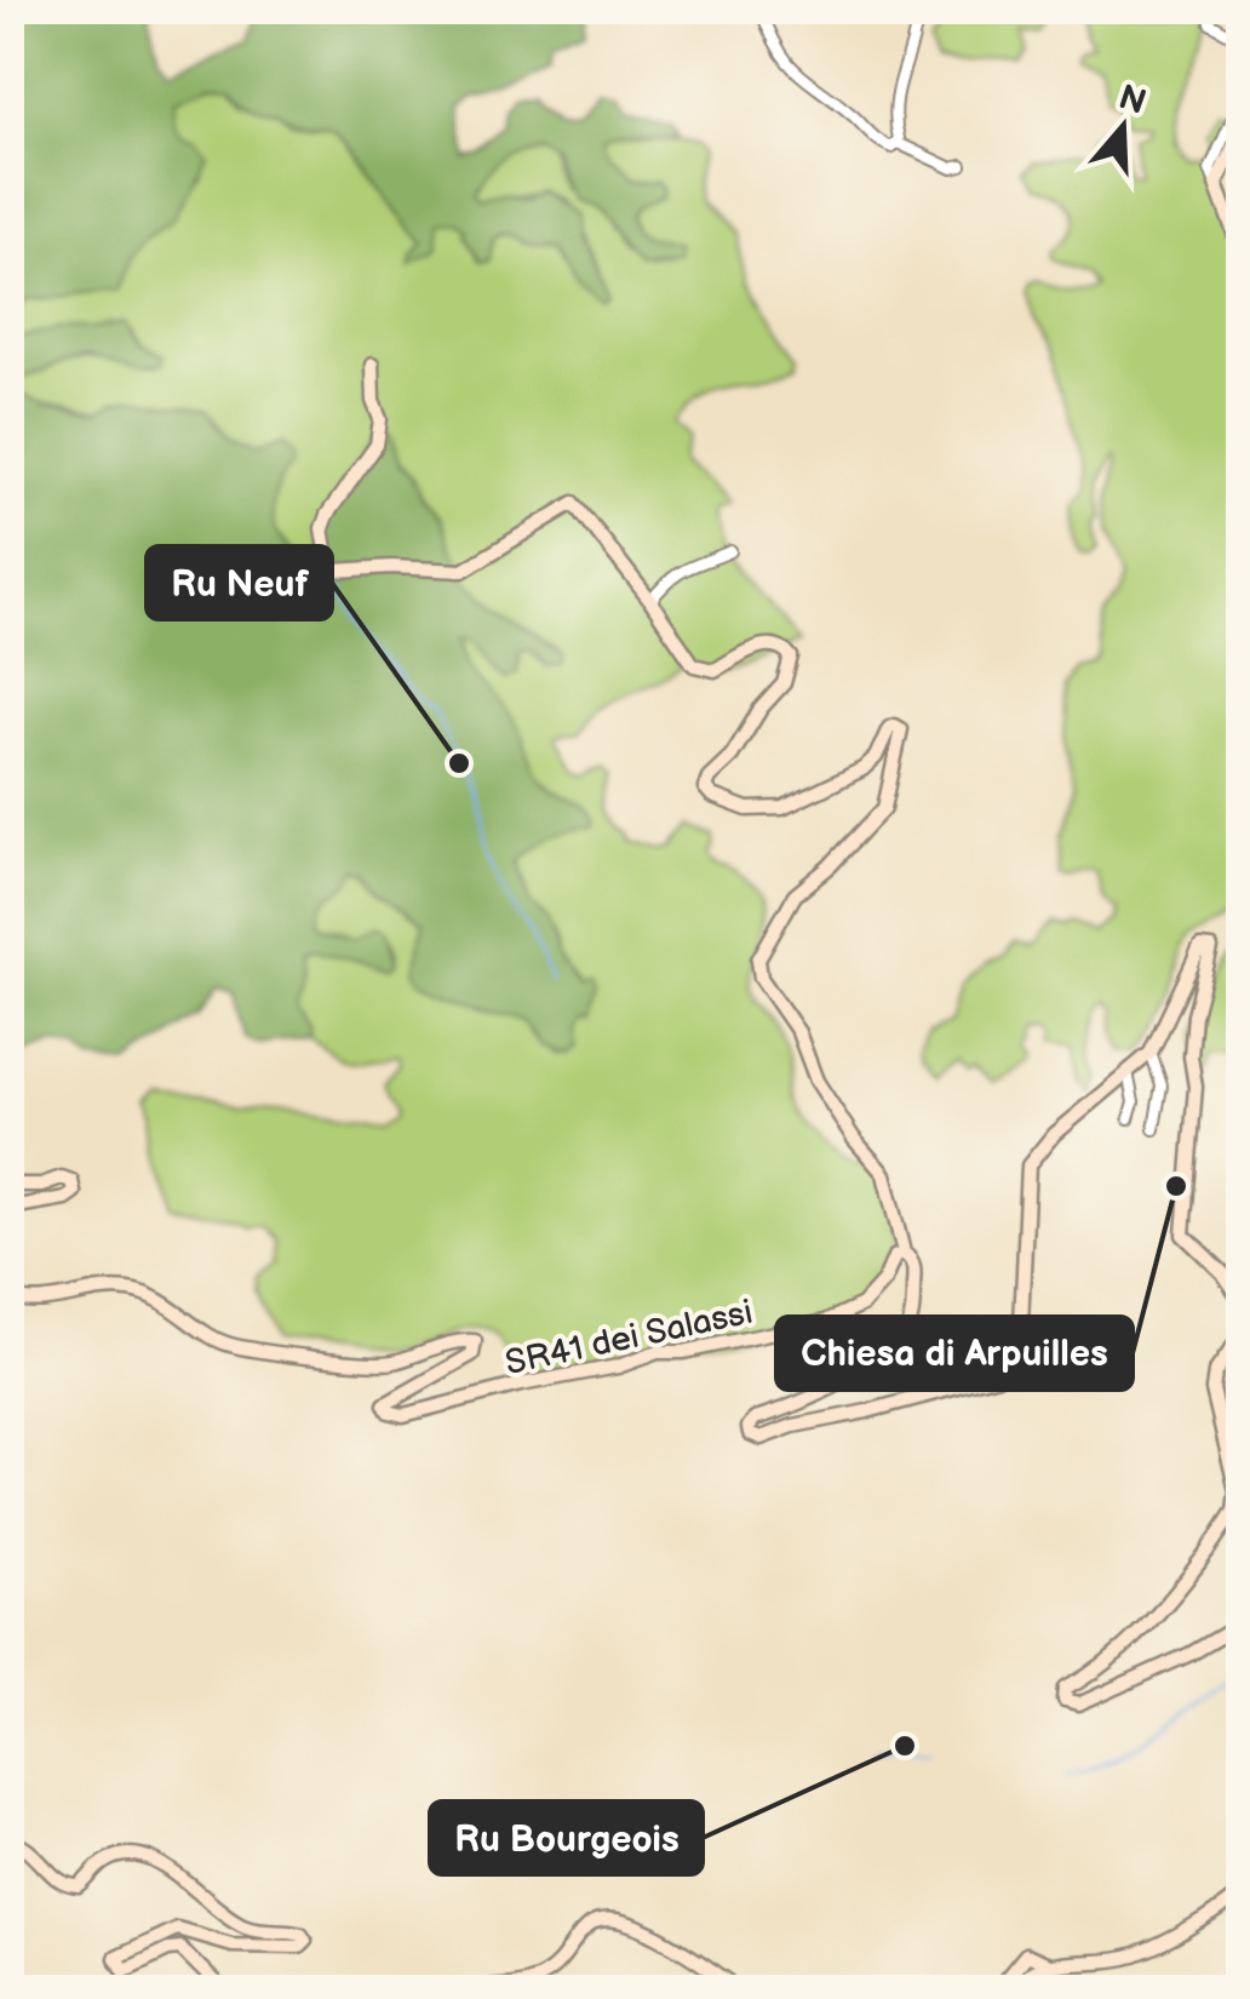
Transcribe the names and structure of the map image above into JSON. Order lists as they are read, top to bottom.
{
  "streets": {
    "street": ["SR41 dei Salassi"]
  },
  "places": ["Ru Neuf", "Chiesa di Arpuilles", "Ru Bourgeois"],
  "north": "top"
}
